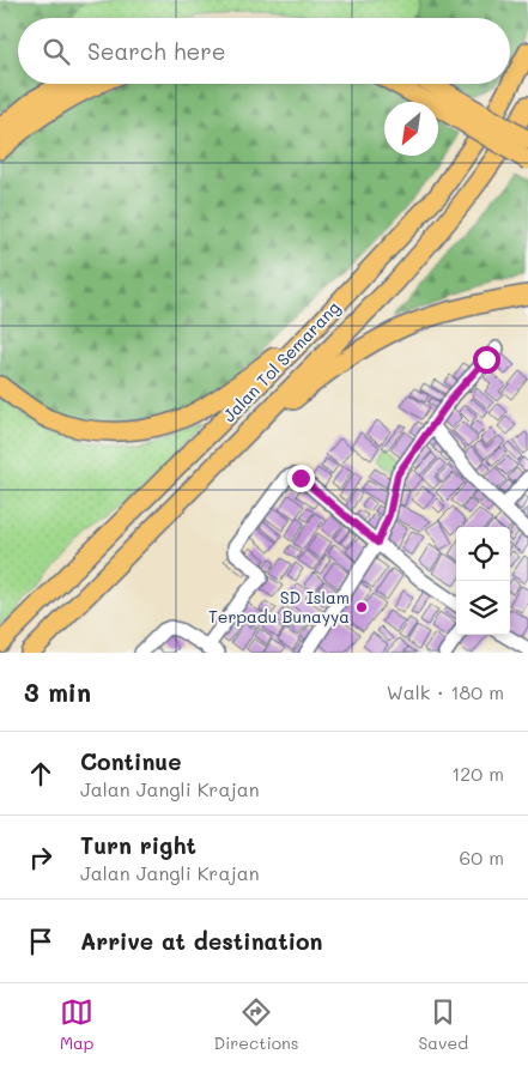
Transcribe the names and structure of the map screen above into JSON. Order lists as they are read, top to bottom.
{
  "streets": {
    "highway": ["Jalan Tol Semarang"]
  },
  "places": ["SD Islam Terpadu Bunayya"],
  "north": "bottom left",
  "page": {
    "search": "Search here",
    "heading": ["3 min", "Walk · 180 m"],
    "list": [
      ["Continue", "Jalan Jangli Krajan", "120 m"],
      ["Turn right", "Jalan Jangli Krajan", "60 m"],
      "Arrive at destination"
    ],
    "nav": ["Map", "Directions", "Saved"]
  }
}
